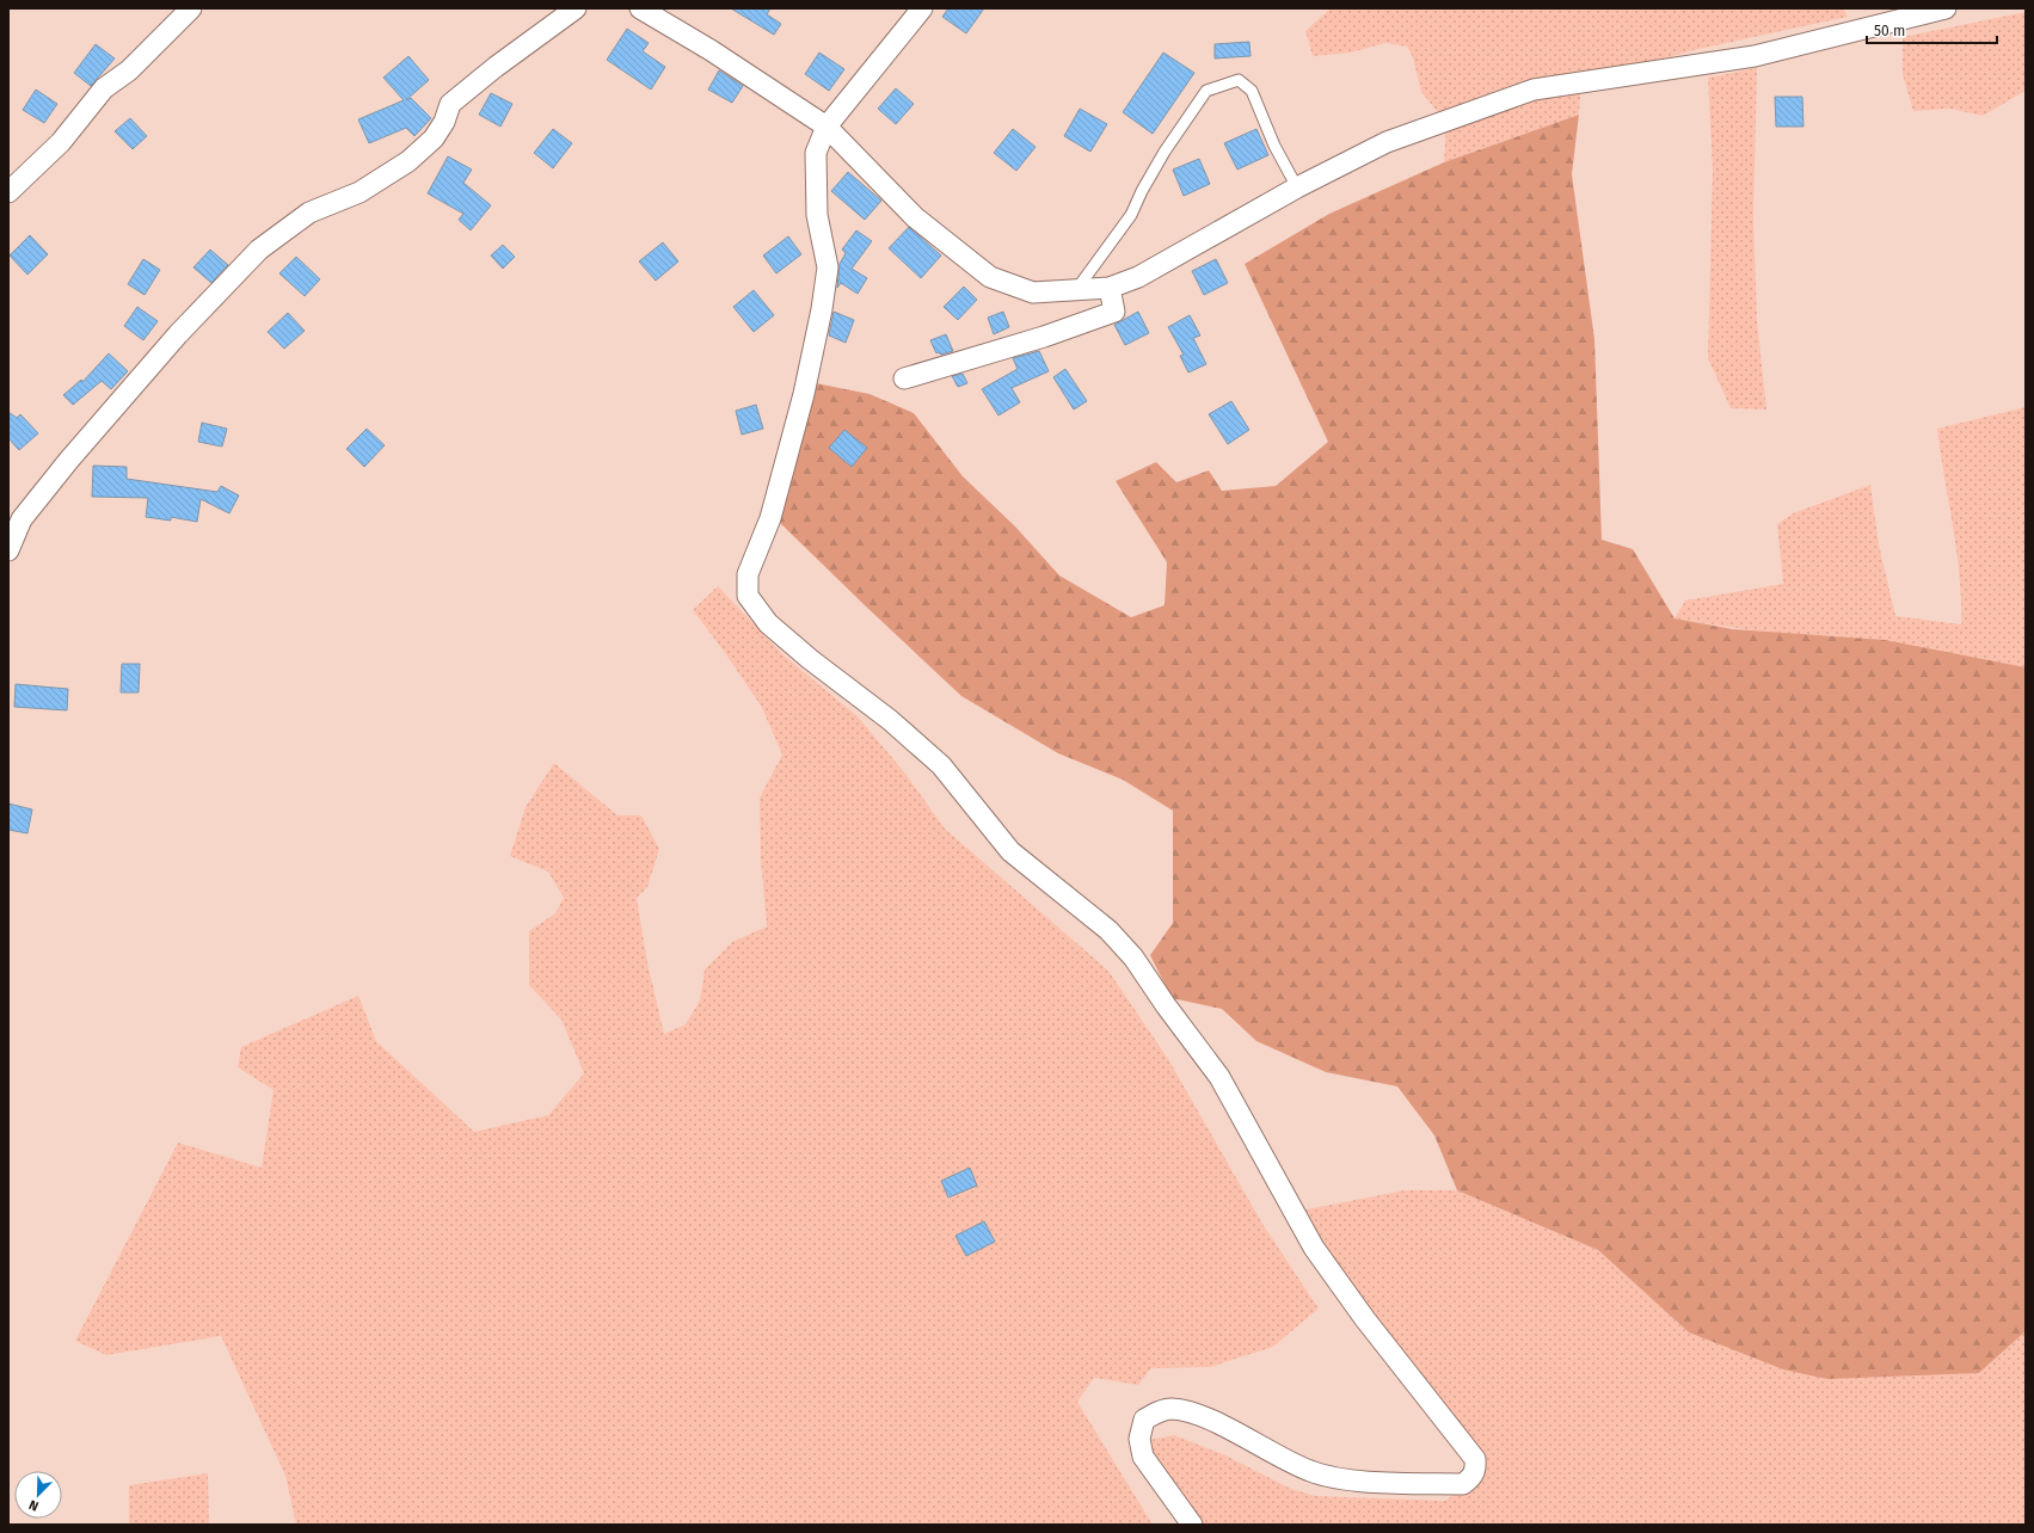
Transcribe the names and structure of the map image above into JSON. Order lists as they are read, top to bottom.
{
  "scale_bar": "50 m",
  "north": "bottom left"
}
